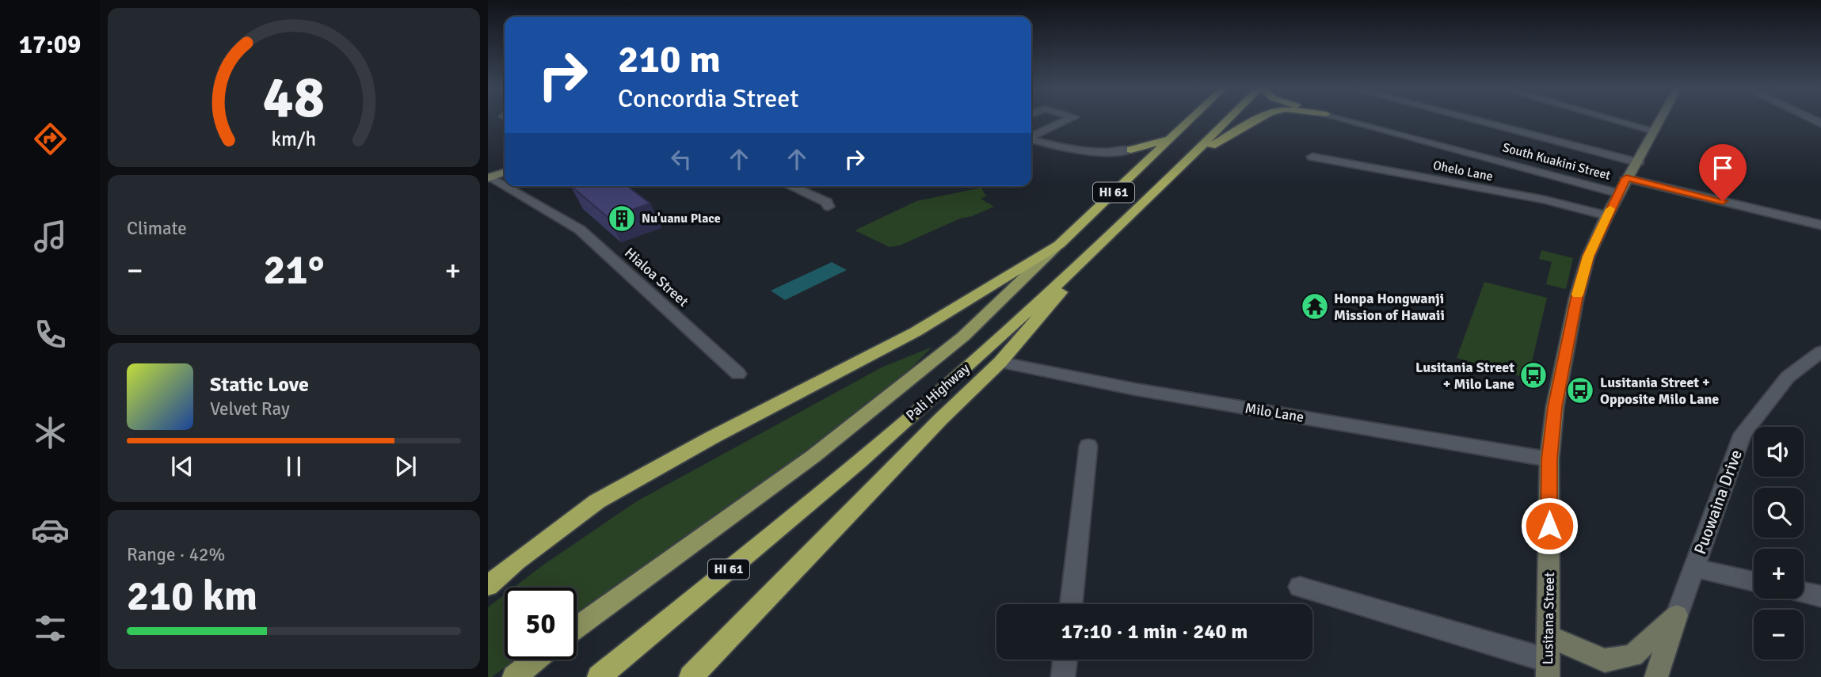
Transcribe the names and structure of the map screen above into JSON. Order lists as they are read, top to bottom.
{
  "streets": {
    "highway": ["HI 61", "Pali Highway"],
    "main road": ["Lusitana Street"],
    "street": [
      "South Kuakini Street",
      "Ohelo Lane",
      "Hialoa Street",
      "Milo Lane",
      "Puowaina Drive"
    ]
  },
  "crossings": [
    ["South Kuakini Street", "Lusitana Street"],
    ["Ohelo Lane", "Lusitana Street"],
    ["Milo Lane", "Lusitana Street"]
  ],
  "places": {
    "building": ["Nu'uanu Place"],
    "temple": ["Honpa Hongwanji Mission of Hawaii"],
    "bus stop": ["Lusitania Street + Milo Lane", "Lusitania Street + Opposite Milo Lane"]
  },
  "page": {
    "tabs": "17:09",
    "turn": ["210 m", "Concordia Street"],
    "tile": [
      "Climate",
      ["Range · 42%", "210 km"]
    ],
    "heat": ["−", "21°", "+"],
    "song": ["Static Love", "Velvet Ray"],
    "map_buttons": ["+", "−"],
    "limit": "50",
    "trip": "17:10 · 1 min · 240 m",
    "gauge": ["48", "km/h"]
  }
}
